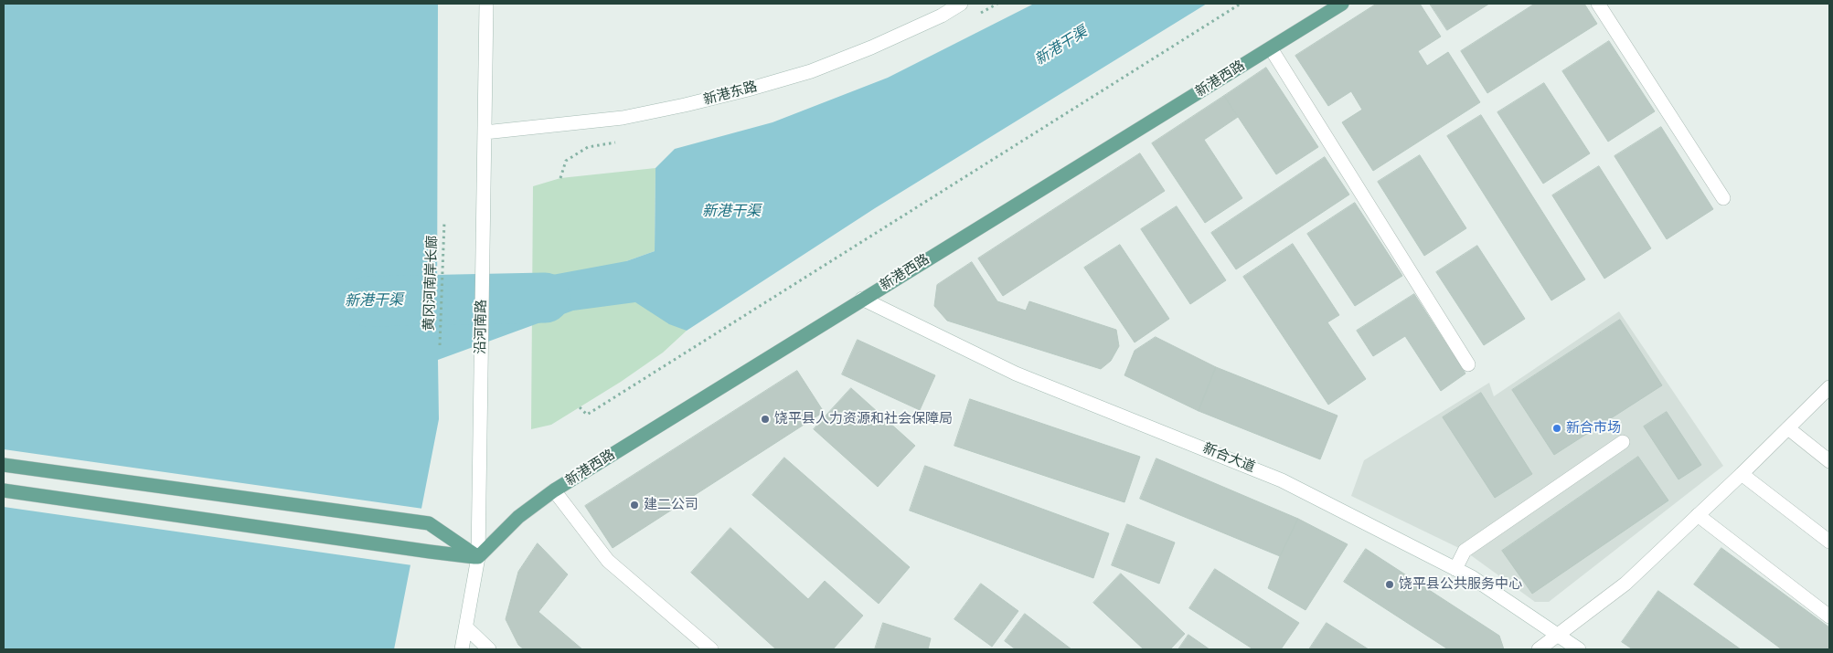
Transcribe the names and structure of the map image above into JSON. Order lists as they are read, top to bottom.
{
  "streets": {
    "main road": [
      "新港西路",
      "新港东路",
      "沿河南路",
      "新合大道"
    ],
    "path": ["黄冈河南岸长廊"]
  },
  "crossings": [
    ["新港西路", "沿河南路"],
    ["新港西路", "新合大道"],
    ["新港东路", "沿河南路"]
  ],
  "water": ["新港干渠"],
  "places": [
    "饶平县人力资源和社会保障局",
    "新合市场",
    "建二公司",
    "饶平县公共服务中心"
  ]
}
